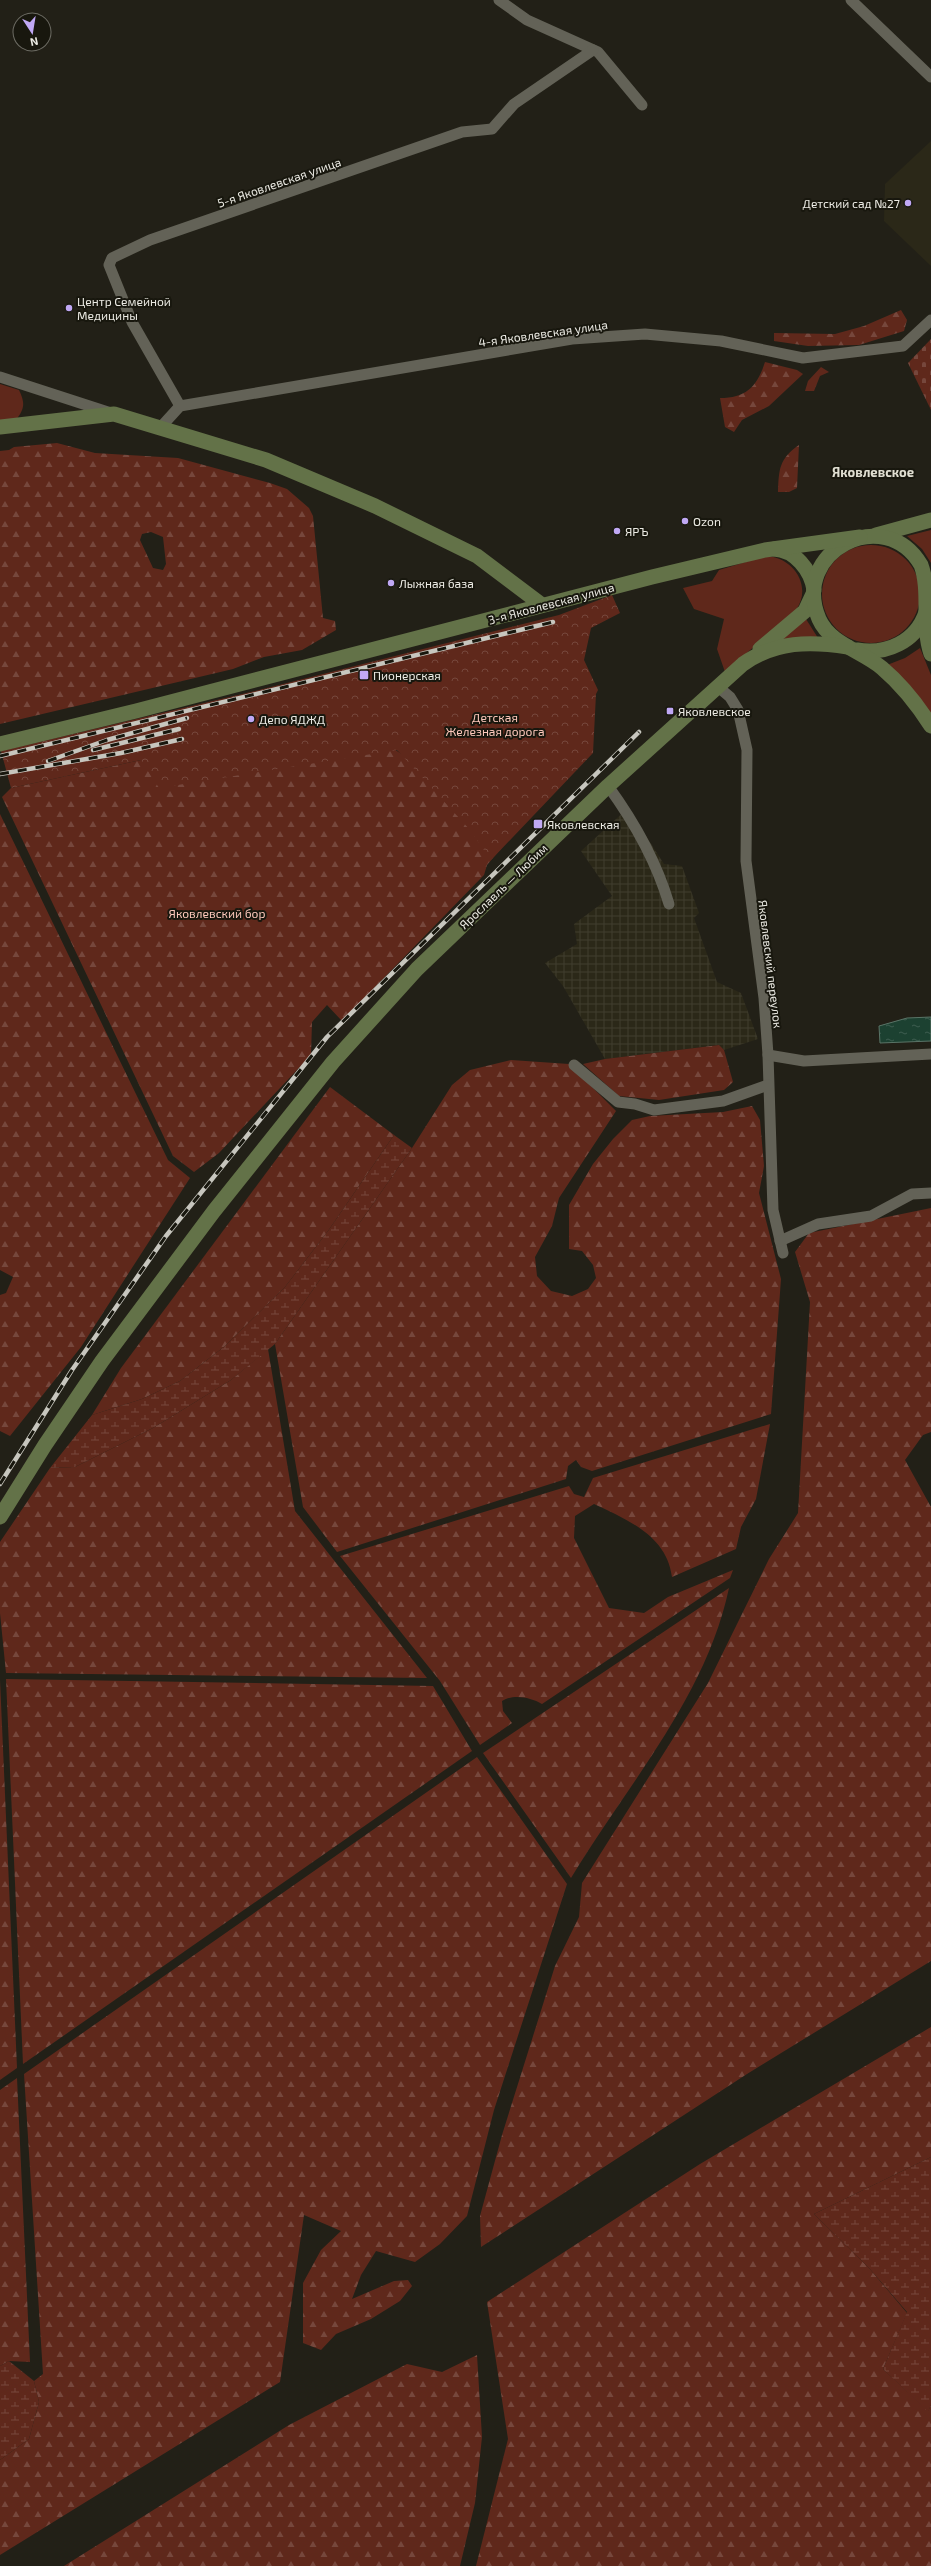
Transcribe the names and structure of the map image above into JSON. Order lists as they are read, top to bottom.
{
  "streets": {
    "main road": ["3-я Яковлевская улица", "Ярославль — Любим"],
    "street": ["5-я Яковлевская улица", "4-я Яковлевская улица", "Яковлевский переулок"]
  },
  "crossings": [
    ["5-я Яковлевская улица", "4-я Яковлевская улица"],
    ["3-я Яковлевская улица", "Ярославль — Любим"],
    ["Ярославль — Любим", "Яковлевский переулок"]
  ],
  "districts": ["Яковлевское"],
  "parks": ["Детская Железная дорога", "Яковлевский бор"],
  "places": {
    "other": [
      "Детский сад №27",
      "Центр Семейной Медицины",
      "Ozon",
      "ЯРЪ",
      "Лыжная база",
      "Депо ЯДЖД"
    ],
    "transit": ["Пионерская", "Яковлевское", "Яковлевская"]
  },
  "north": "bottom"
}
